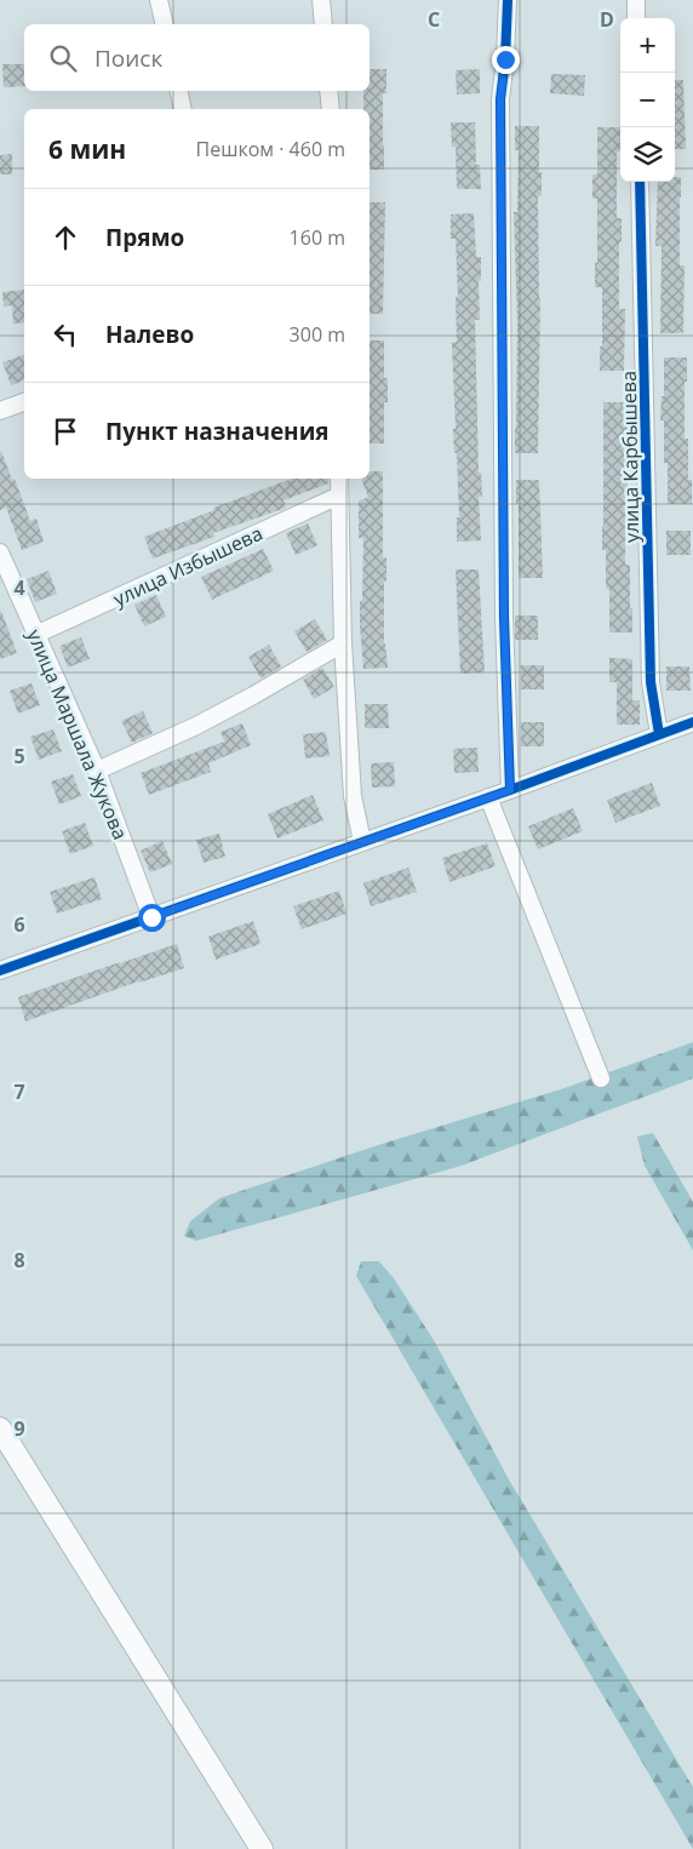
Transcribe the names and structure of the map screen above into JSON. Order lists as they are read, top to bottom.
{
  "streets": {
    "street": ["улица Карбышева", "улица Избышева", "улица Маршала Жукова"]
  },
  "crossings": [
    ["улица Избышева", "улица Маршала Жукова"]
  ],
  "page": {
    "map_buttons": ["+", "−"],
    "search": "Поиск",
    "heading": ["6 мин", "Пешком · 460 m"],
    "list": [
      ["Прямо", "160 m"],
      ["Налево", "300 m"],
      "Пункт назначения"
    ]
  },
  "grid": {
    "columns": ["C", "D"],
    "rows": [
      "4",
      "5",
      "6",
      "7",
      "8",
      "9"
    ]
  }
}
